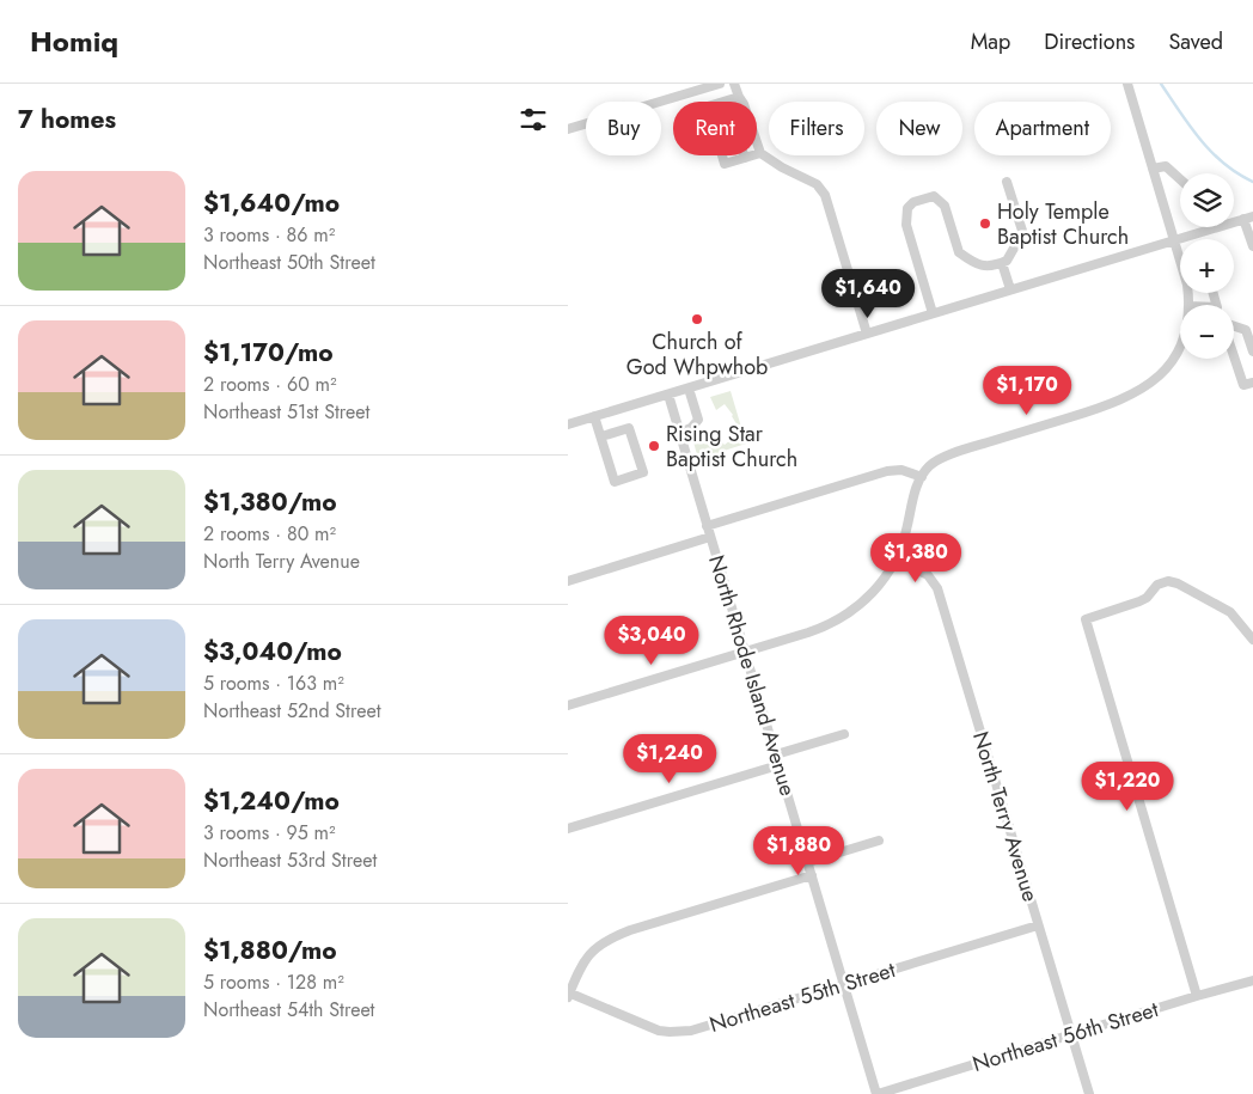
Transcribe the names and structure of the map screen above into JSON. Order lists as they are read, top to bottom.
{
  "streets": {
    "street": [
      "North Rhode Island Avenue",
      "North Terry Avenue",
      "Northeast 55th Street",
      "Northeast 56th Street"
    ]
  },
  "crossings": [
    ["North Rhode Island Avenue", "Northeast 55th Street"],
    ["North Rhode Island Avenue", "Northeast 56th Street"],
    ["North Terry Avenue", "Northeast 55th Street"],
    ["North Terry Avenue", "Northeast 56th Street"]
  ],
  "places": ["Holy Temple Baptist Church", "Church of God Whpwhob", "Rising Star Baptist Church"],
  "page": {
    "header": "Homiq",
    "nav": ["Map", "Directions", "Saved"],
    "heading": "7 homes",
    "chip": [
      "Buy",
      "Rent",
      "Filters",
      "New",
      "Apartment"
    ],
    "list": [
      {
        "name": "$1,640/mo",
        "note": "3 rooms · 86 m² · Northeast 50th Street"
      },
      {
        "name": "$1,170/mo",
        "note": "2 rooms · 60 m² · Northeast 51st Street"
      },
      {
        "name": "$1,380/mo",
        "note": "2 rooms · 80 m² · North Terry Avenue"
      },
      {
        "name": "$3,040/mo",
        "note": "5 rooms · 163 m² · Northeast 52nd Street"
      },
      {
        "name": "$1,240/mo",
        "note": "3 rooms · 95 m² · Northeast 53rd Street"
      },
      {
        "name": "$1,880/mo",
        "note": "5 rooms · 128 m² · Northeast 54th Street"
      }
    ],
    "map_buttons": ["+", "−"],
    "price": [
      "$1,640",
      "$1,170",
      "$1,380",
      "$3,040",
      "$1,240",
      "$1,220",
      "$1,880"
    ]
  }
}
